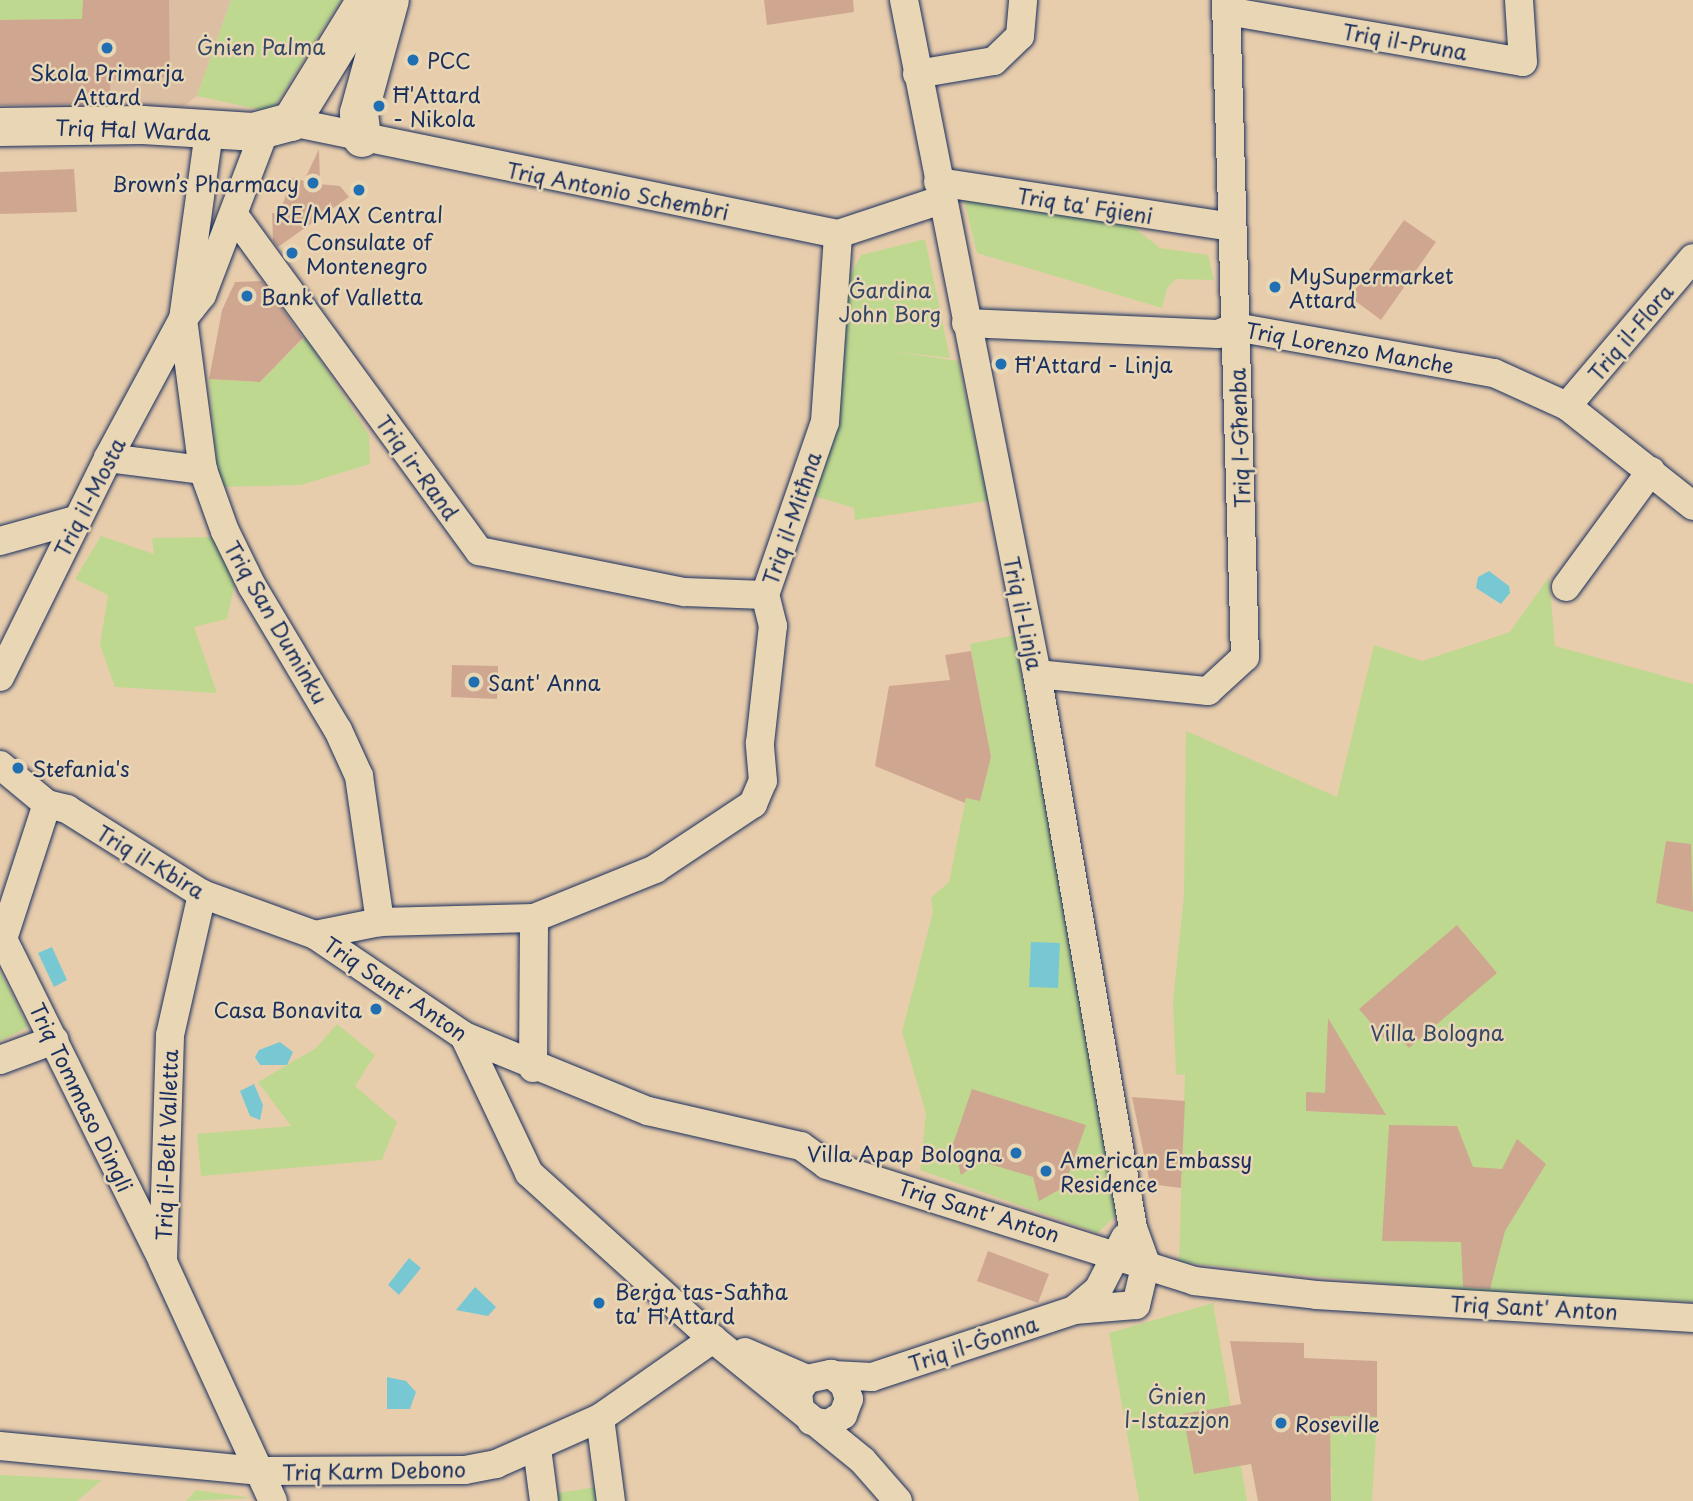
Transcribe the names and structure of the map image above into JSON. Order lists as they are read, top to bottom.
{
  "streets": {
    "street": [
      "Triq il-Pruna",
      "Triq Ħal Warda",
      "Triq Antonio Schembri",
      "Triq ta' Fġieni",
      "Triq il-Flora",
      "Triq Lorenzo Manche",
      "Triq l-Għenba",
      "Triq ir-Rand",
      "Triq il-Mosta",
      "Triq il-Mitħna",
      "Triq il-Linja",
      "Triq San Duminku",
      "Triq il-Kbira",
      "Triq Sant' Anton",
      "Triq Tommaso Dingli",
      "Triq il-Belt Valletta",
      "Triq il-Ġonna",
      "Triq Karm Debono"
    ]
  },
  "crossings": [
    ["Triq il-Pruna", "Triq l-Għenba"],
    ["Triq Ħal Warda", "Triq Antonio Schembri"],
    ["Triq Ħal Warda", "Triq il-Mosta"],
    ["Triq Antonio Schembri", "Triq ta' Fġieni"],
    ["Triq Antonio Schembri", "Triq il-Mosta"],
    ["Triq Antonio Schembri", "Triq il-Mitħna"],
    ["Triq Antonio Schembri", "Triq il-Linja"],
    ["Triq ta' Fġieni", "Triq l-Għenba"],
    ["Triq ta' Fġieni", "Triq il-Linja"],
    ["Triq il-Flora", "Triq Lorenzo Manche"],
    ["Triq Lorenzo Manche", "Triq l-Għenba"],
    ["Triq Lorenzo Manche", "Triq il-Linja"],
    ["Triq l-Għenba", "Triq il-Linja"],
    ["Triq ir-Rand", "Triq il-Mosta"],
    ["Triq ir-Rand", "Triq il-Mitħna"],
    ["Triq il-Mosta", "Triq San Duminku"],
    ["Triq il-Mitħna", "Triq San Duminku"],
    ["Triq il-Mitħna", "Triq il-Kbira"],
    ["Triq il-Mitħna", "Triq Sant' Anton"],
    ["Triq il-Linja", "Triq Sant' Anton"],
    ["Triq il-Linja", "Triq il-Ġonna"],
    ["Triq il-Kbira", "Triq Sant' Anton"],
    ["Triq il-Kbira", "Triq il-Belt Valletta"],
    ["Triq Sant' Anton", "Triq il-Ġonna"],
    ["Triq Tommaso Dingli", "Triq il-Belt Valletta"],
    ["Triq il-Belt Valletta", "Triq Karm Debono"]
  ],
  "parks": [
    "Ġnien Palma",
    "Ġardina John Borg",
    "Villa Bologna",
    "Ġnien l-Istazzjon"
  ],
  "places": [
    "Skola Primarja Attard",
    "PCC",
    "Ħ'Attard - Nikola",
    "Brown’s Pharmacy",
    "RE/MAX Central",
    "Consulate of Montenegro",
    "MySupermarket Attard",
    "Bank of Valletta",
    "Ħ'Attard - Linja",
    "Sant' Anna",
    "Stefania's",
    "Casa Bonavita",
    "Villa Apap Bologna",
    "American Embassy Residence",
    "Berġa tas-Saħħa ta' Ħ'Attard",
    "Roseville"
  ]
}
